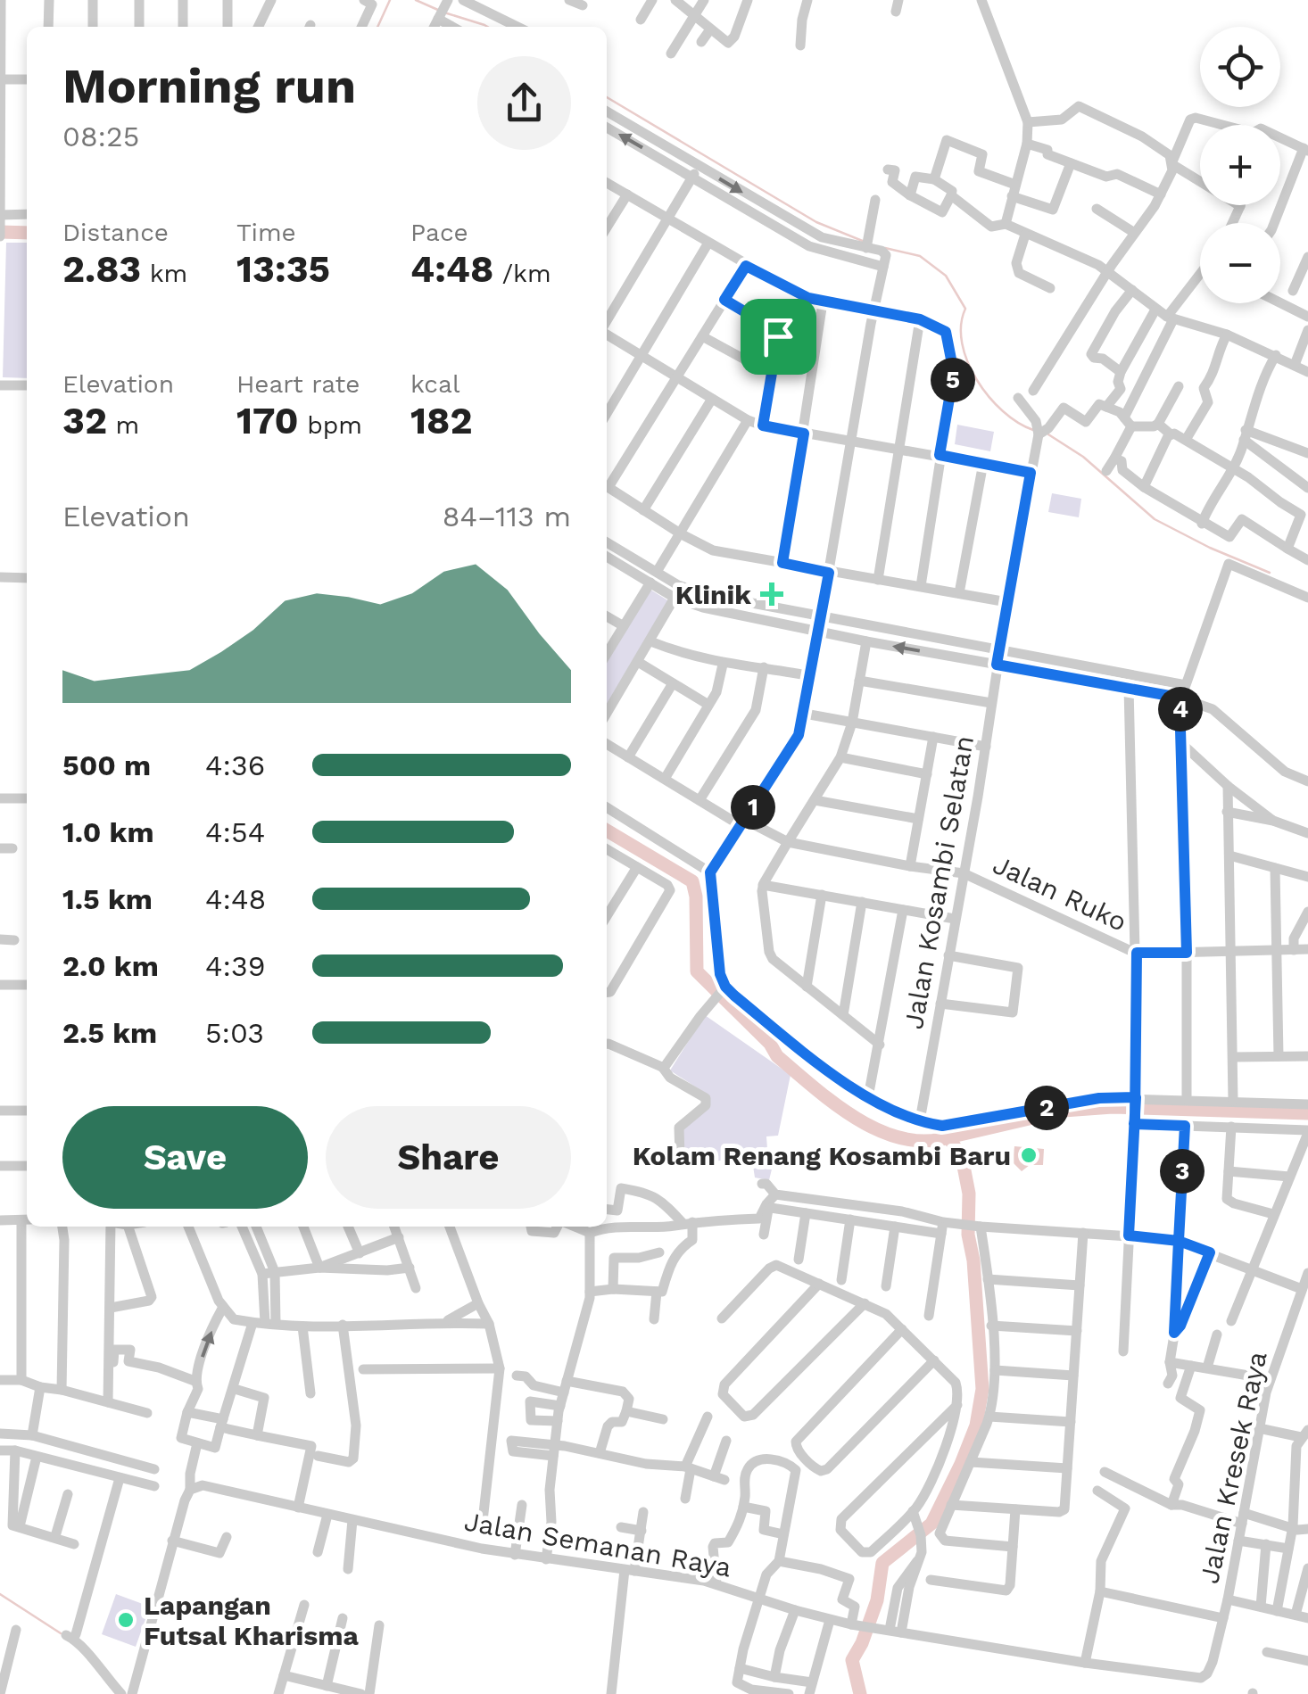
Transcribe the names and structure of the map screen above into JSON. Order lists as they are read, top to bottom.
{
  "streets": {
    "street": [
      "Jalan Kosambi Selatan",
      "Jalan Ruko",
      "Jalan Kresek Raya",
      "Jalan Semanan Raya"
    ]
  },
  "crossings": [
    ["Jalan Kosambi Selatan", "Jalan Ruko"],
    ["Jalan Kresek Raya", "Jalan Semanan Raya"]
  ],
  "places": {
    "health": ["Klinik"],
    "other": ["Kolam Renang Kosambi Baru", "Lapangan Futsal Kharisma"]
  },
  "page": {
    "map_buttons": ["+", "−"],
    "heading": ["Morning run", "08:25"],
    "stats": [
      ["Distance", "2.83 km"],
      ["Time", "13:35"],
      ["Pace", "4:48 /km"],
      ["Elevation", "32 m"],
      ["Heart rate", "170 bpm"],
      ["kcal", "182"]
    ],
    "pins": [
      "5",
      "4",
      "1",
      "2",
      "3"
    ],
    "chart": ["Elevation", "84–113 m"],
    "list": [
      {
        "name": "500 m",
        "note": "4:36"
      },
      {
        "name": "1.0 km",
        "note": "4:54"
      },
      {
        "name": "1.5 km",
        "note": "4:48"
      },
      {
        "name": "2.0 km",
        "note": "4:39"
      },
      {
        "name": "2.5 km",
        "note": "5:03"
      }
    ],
    "buttons": ["Save", "Share"]
  }
}
